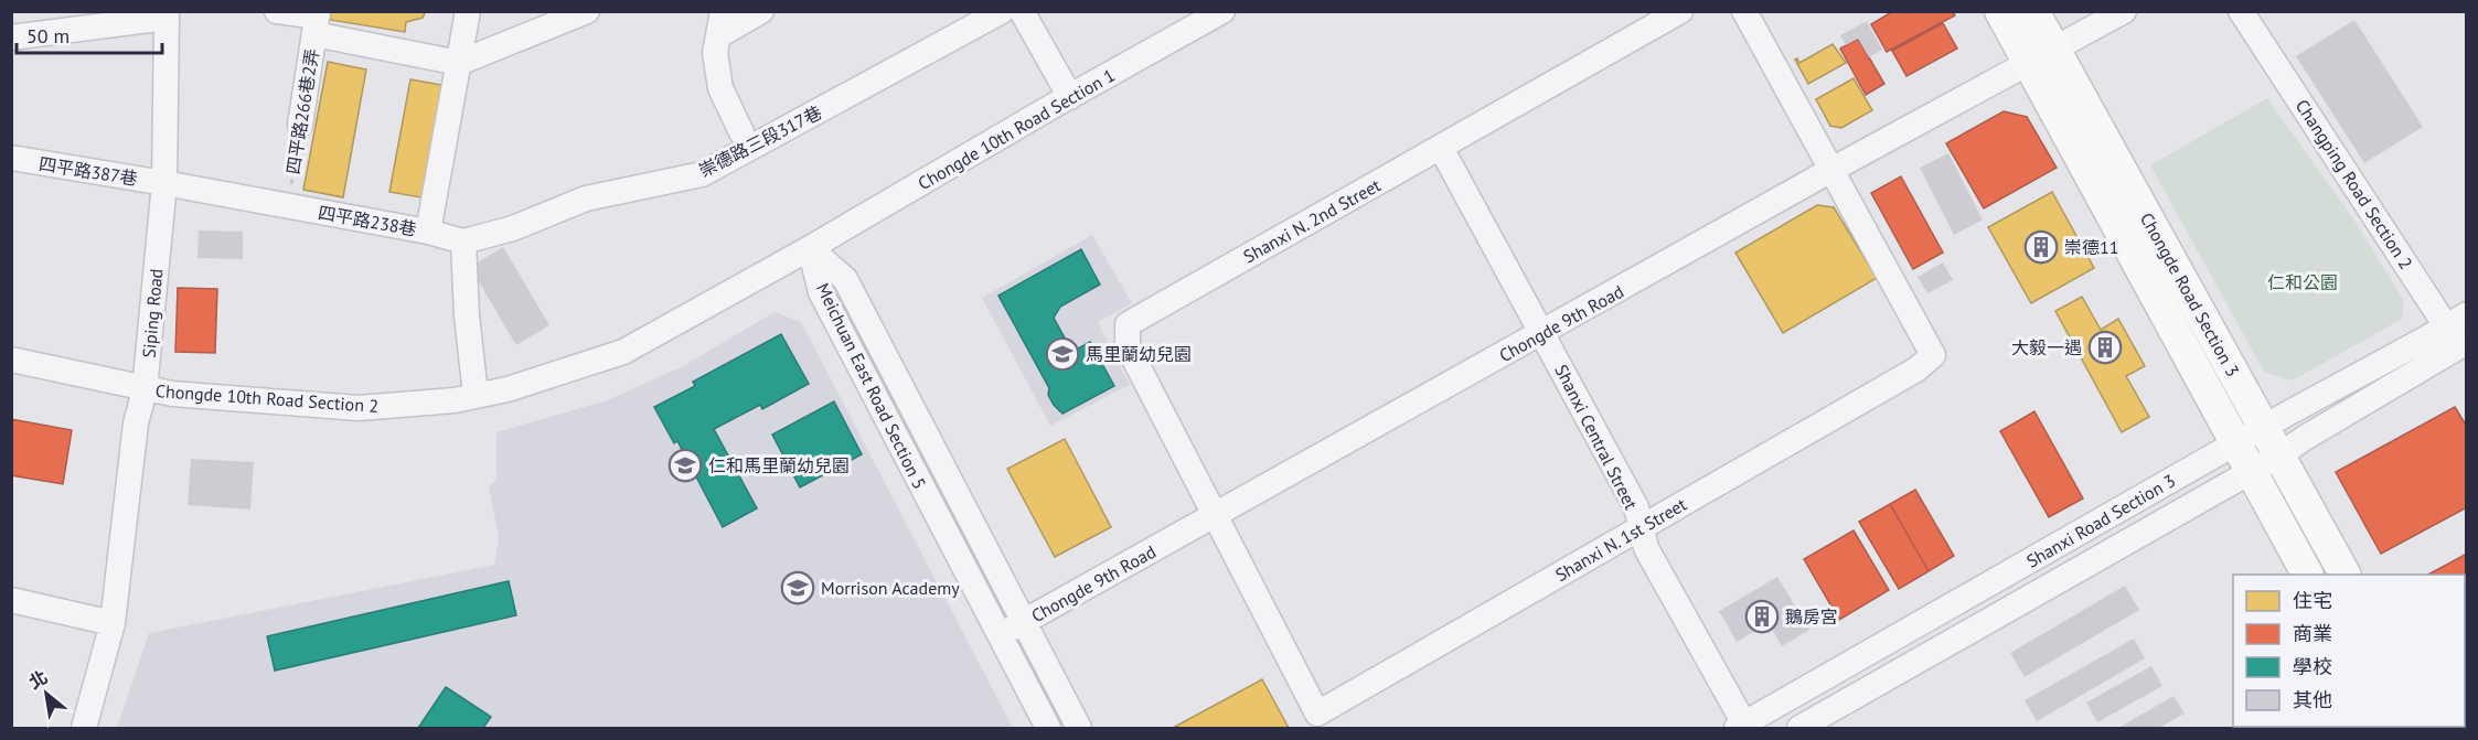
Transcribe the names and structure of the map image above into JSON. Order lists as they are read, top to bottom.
{
  "streets": {
    "main road": ["Chongde Road Section 3"],
    "street": [
      "四平路266巷2弄",
      "Chongde 10th Road Section 1",
      "崇德路三段317巷",
      "四平路387巷",
      "Changping Road Section 2",
      "四平路238巷",
      "Shanxi N. 2nd Street",
      "Siping Road",
      "Chongde 9th Road",
      "Meichuan East Road Section 5",
      "Chongde 10th Road Section 2",
      "Shanxi Central Street",
      "Shanxi Road Section 3",
      "Shanxi N. 1st Street"
    ]
  },
  "crossings": [
    ["四平路266巷2弄", "四平路238巷"],
    ["Chongde 10th Road Section 1", "Meichuan East Road Section 5"],
    ["Chongde 10th Road Section 1", "Chongde 10th Road Section 2"],
    ["四平路387巷", "四平路238巷"],
    ["四平路387巷", "Siping Road"],
    ["Changping Road Section 2", "Shanxi Road Section 3"],
    ["四平路238巷", "Siping Road"],
    ["Shanxi N. 2nd Street", "Chongde 9th Road"],
    ["Shanxi N. 2nd Street", "Shanxi Central Street"],
    ["Shanxi N. 2nd Street", "Shanxi N. 1st Street"],
    ["Chongde Road Section 3", "Chongde 9th Road"],
    ["Chongde Road Section 3", "Shanxi Road Section 3"],
    ["Siping Road", "Chongde 10th Road Section 2"],
    ["Chongde 9th Road", "Meichuan East Road Section 5"],
    ["Chongde 9th Road", "Shanxi Central Street"],
    ["Chongde 9th Road", "Shanxi N. 1st Street"],
    ["Meichuan East Road Section 5", "Chongde 10th Road Section 2"],
    ["Shanxi Central Street", "Shanxi Road Section 3"],
    ["Shanxi Central Street", "Shanxi N. 1st Street"]
  ],
  "parks": ["仁和公園"],
  "places": {
    "building": ["崇德11", "大毅一遇", "鵝房宮"],
    "school or university": ["馬里蘭幼兒園", "仁和馬里蘭幼兒園", "Morrison Academy"]
  },
  "legend": [
    "住宅",
    "商業",
    "學校",
    "其他"
  ],
  "scale_bar": "50 m",
  "north": "top left"
}
